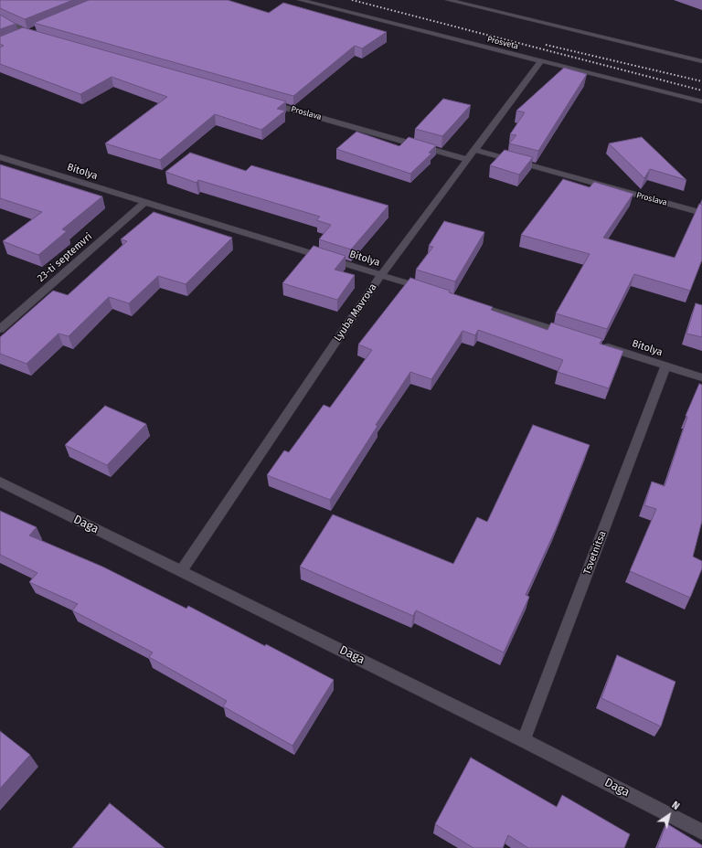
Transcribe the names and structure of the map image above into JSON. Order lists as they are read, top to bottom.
{
  "streets": {
    "street": [
      "Prosveta",
      "Proslava",
      "Bitolya",
      "23-ti septemvri",
      "Lyuba Mavrova",
      "Daga",
      "Tsvetnitsa"
    ]
  },
  "crossings": [
    ["Prosveta", "Lyuba Mavrova"],
    ["Proslava", "Lyuba Mavrova"],
    ["Bitolya", "23-ti septemvri"],
    ["Bitolya", "Lyuba Mavrova"],
    ["Bitolya", "Tsvetnitsa"],
    ["Lyuba Mavrova", "Daga"],
    ["Daga", "Tsvetnitsa"]
  ],
  "north": "top right"
}
